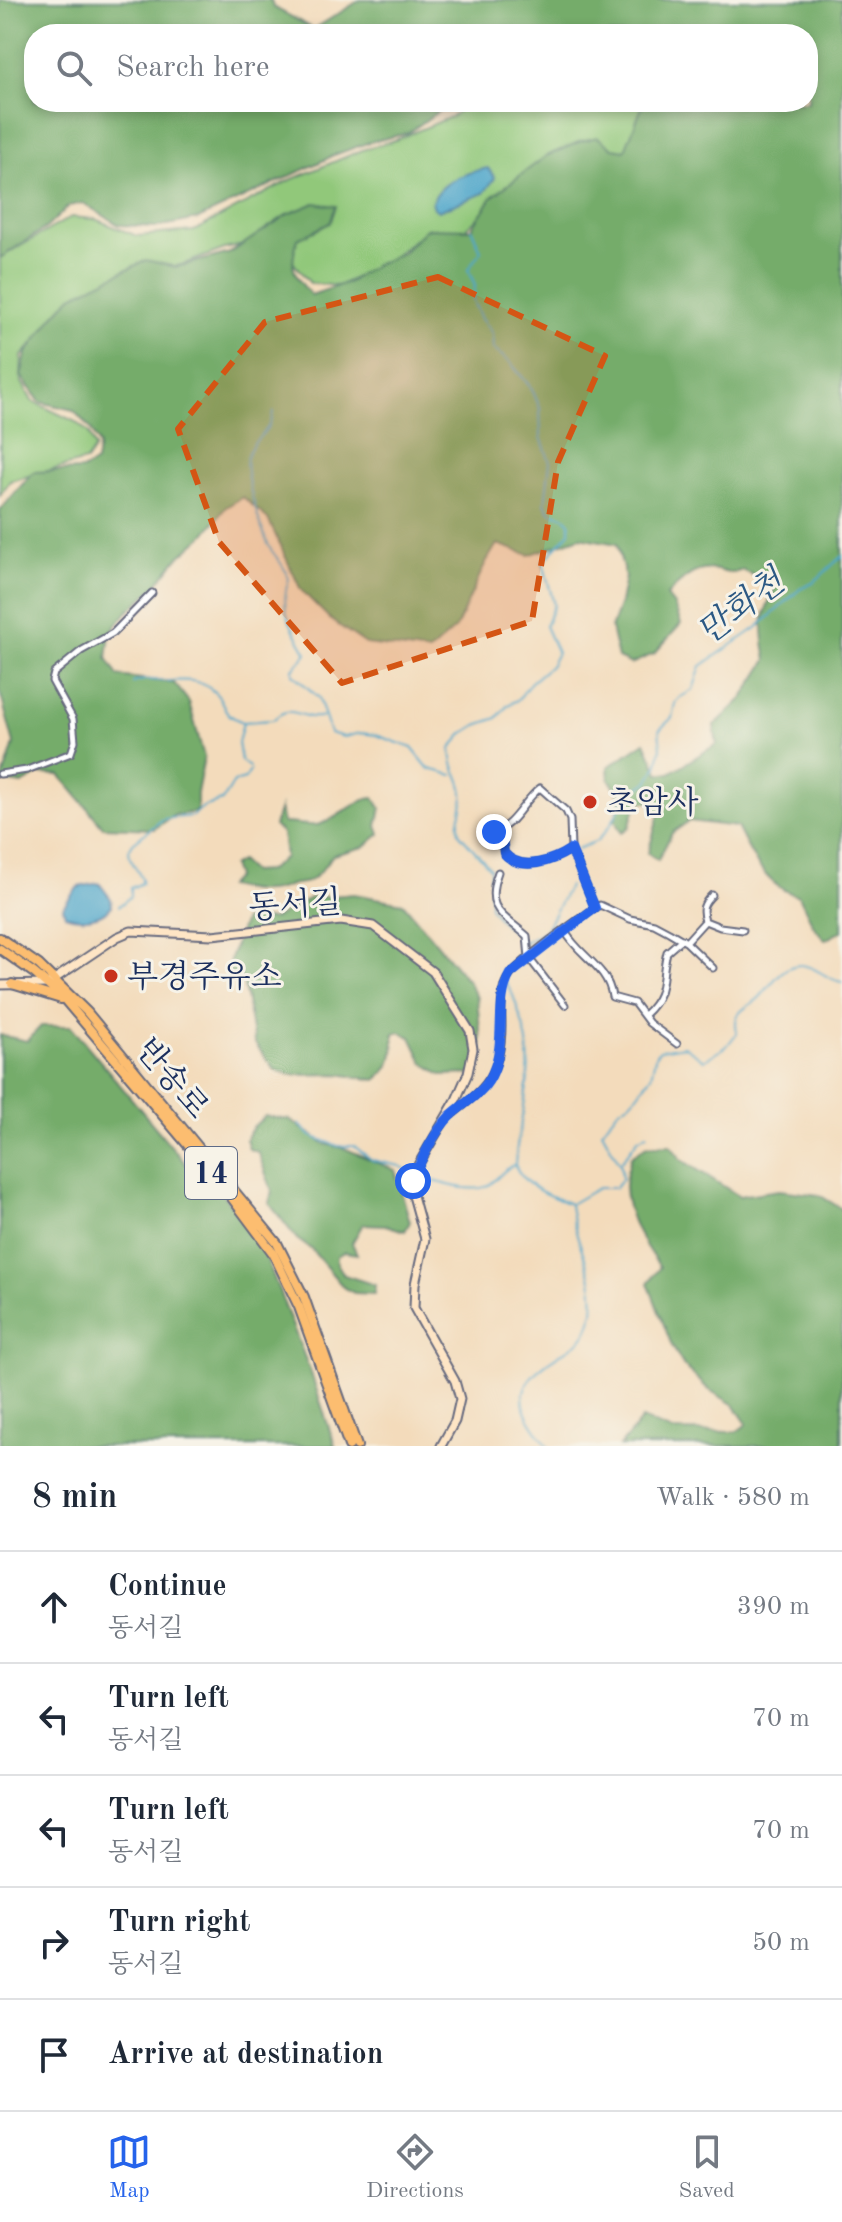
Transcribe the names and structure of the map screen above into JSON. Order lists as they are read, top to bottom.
{
  "streets": {
    "main road": ["반송로", "14"],
    "street": ["동서길"]
  },
  "crossings": [
    ["동서길", "반송로"]
  ],
  "water": ["만화천"],
  "places": ["초암사", "부경주유소"],
  "page": {
    "search": "Search here",
    "heading": ["8 min", "Walk · 580 m"],
    "list": [
      ["Continue", "동서길", "390 m"],
      ["Turn left", "동서길", "70 m"],
      ["Turn left", "동서길", "70 m"],
      ["Turn right", "동서길", "50 m"],
      "Arrive at destination"
    ],
    "nav": ["Map", "Directions", "Saved"]
  }
}
